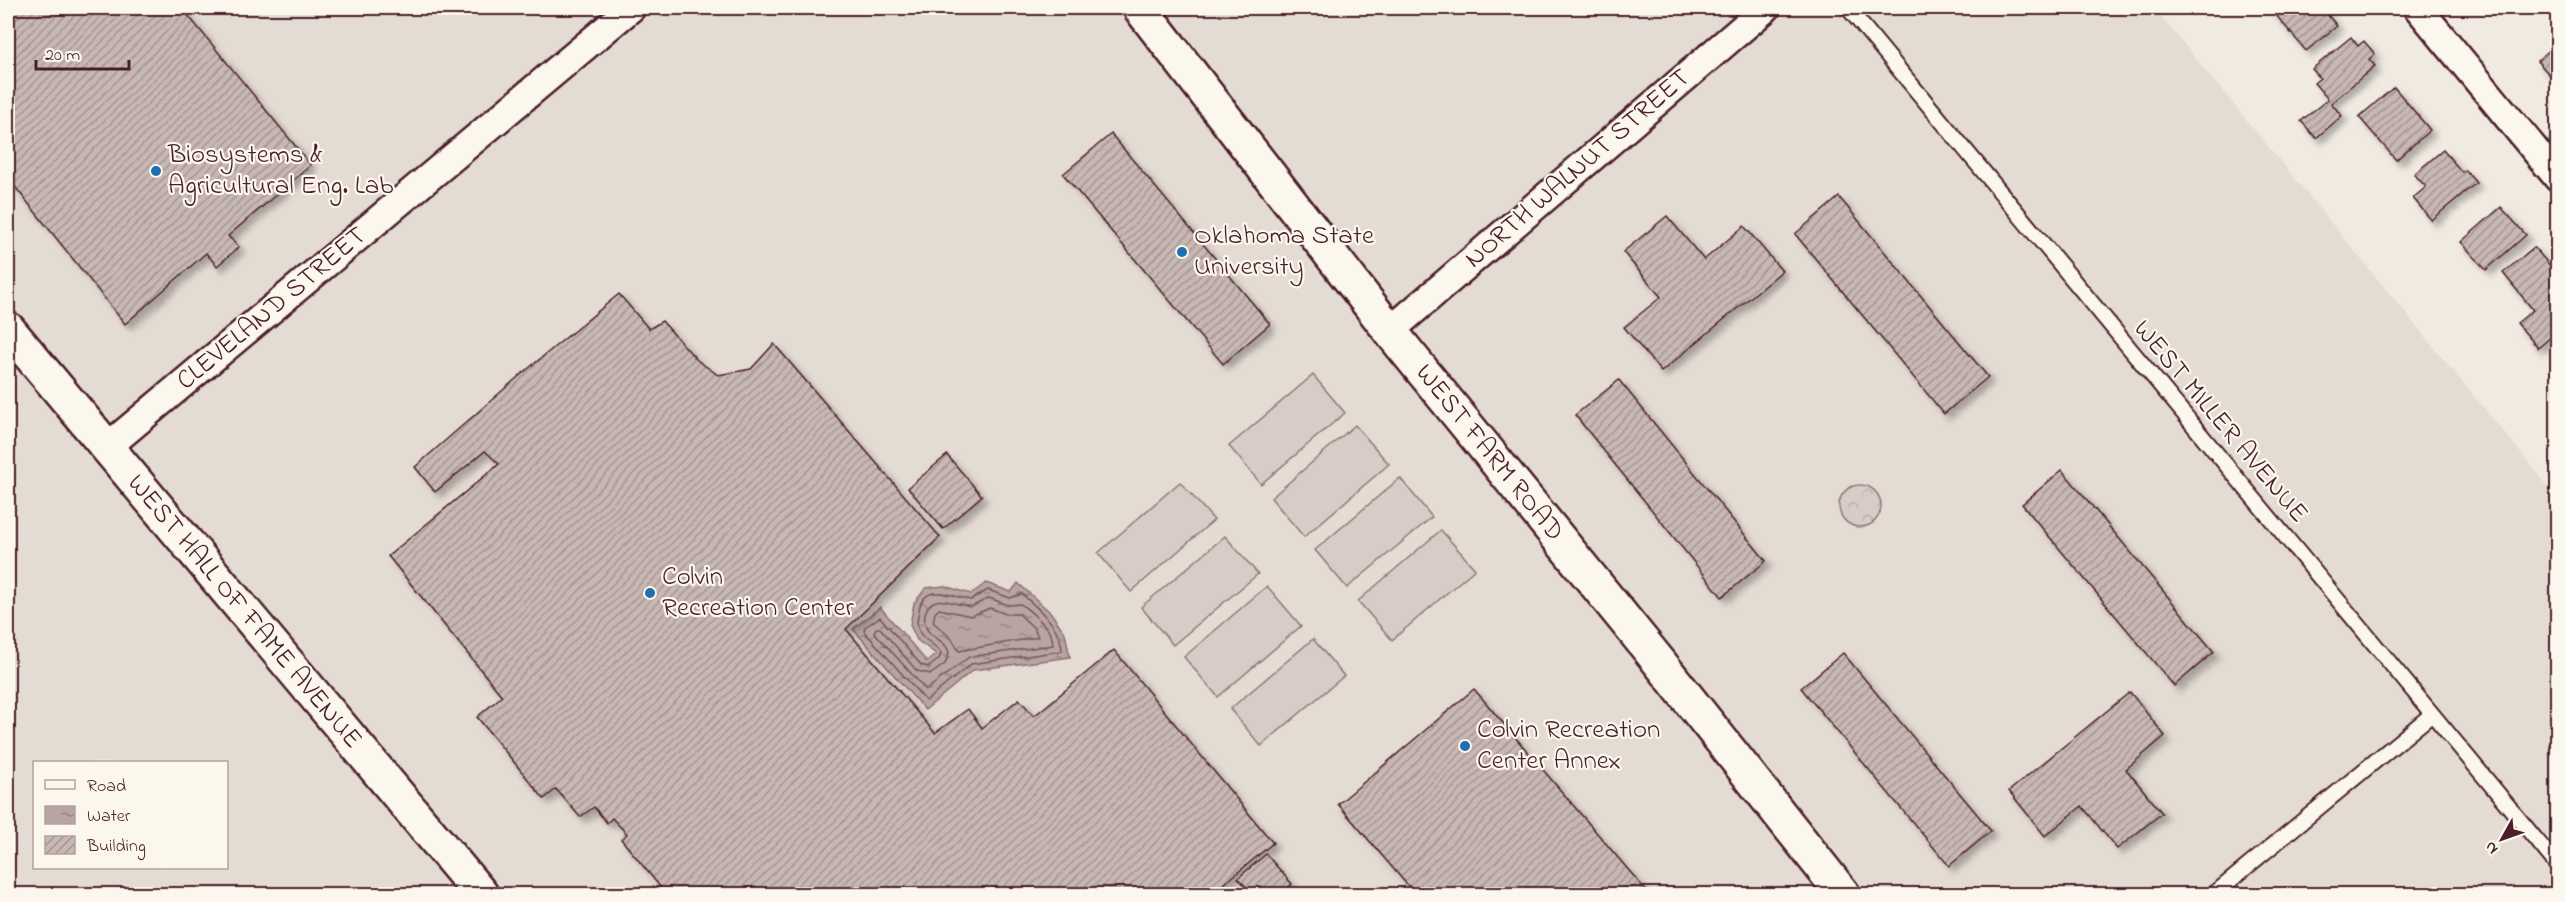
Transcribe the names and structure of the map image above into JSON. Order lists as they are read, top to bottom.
{
  "streets": {
    "street": [
      "NORTH WALNUT STREET",
      "CLEVELAND STREET",
      "WEST FARM ROAD",
      "WEST HALL OF FAME AVENUE"
    ],
    "lane": ["WEST MILLER AVENUE"]
  },
  "crossings": [
    ["NORTH WALNUT STREET", "WEST FARM ROAD"],
    ["CLEVELAND STREET", "WEST HALL OF FAME AVENUE"]
  ],
  "places": [
    "Biosystems & Agricultural Eng. Lab",
    "Oklahoma State University",
    "Colvin Recreation Center",
    "Colvin Recreation Center Annex"
  ],
  "legend": ["Road", "Water", "Building"],
  "scale_bar": "20 m",
  "north": "bottom left"
}
